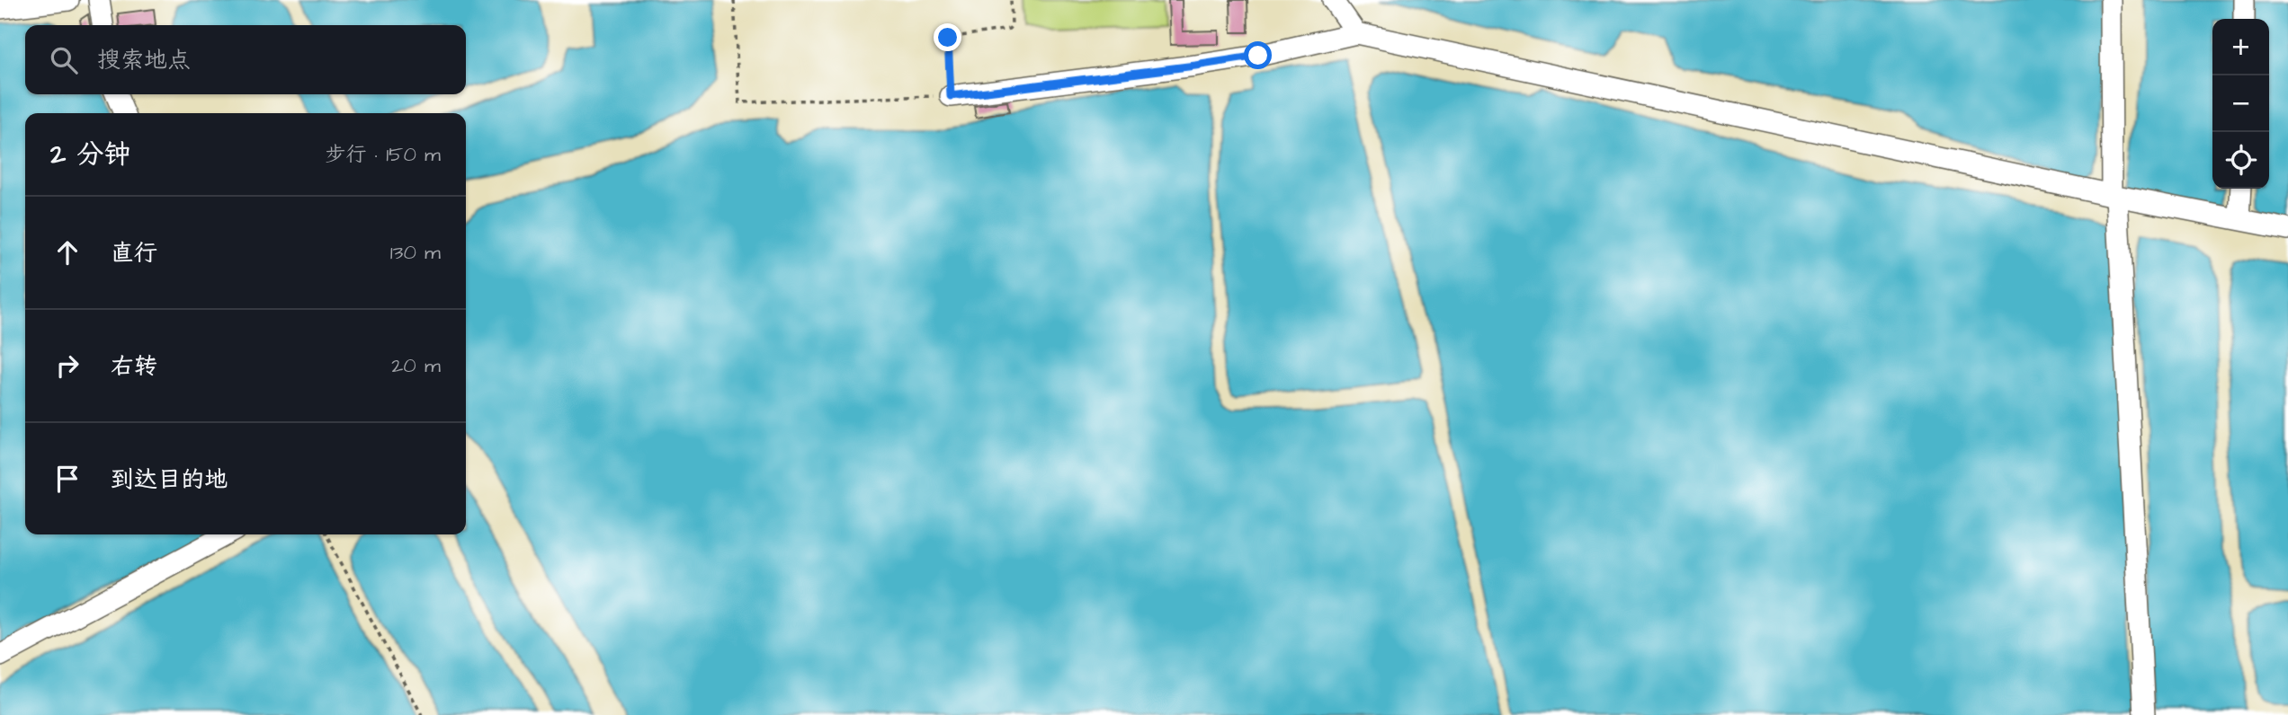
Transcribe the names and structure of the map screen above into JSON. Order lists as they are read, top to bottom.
{
  "page": {
    "map_buttons": ["+", "−"],
    "search": "搜索地点",
    "heading": ["2 分钟", "步行 · 150 m"],
    "list": [
      ["直行", "130 m"],
      ["右转", "20 m"],
      "到达目的地"
    ]
  }
}
